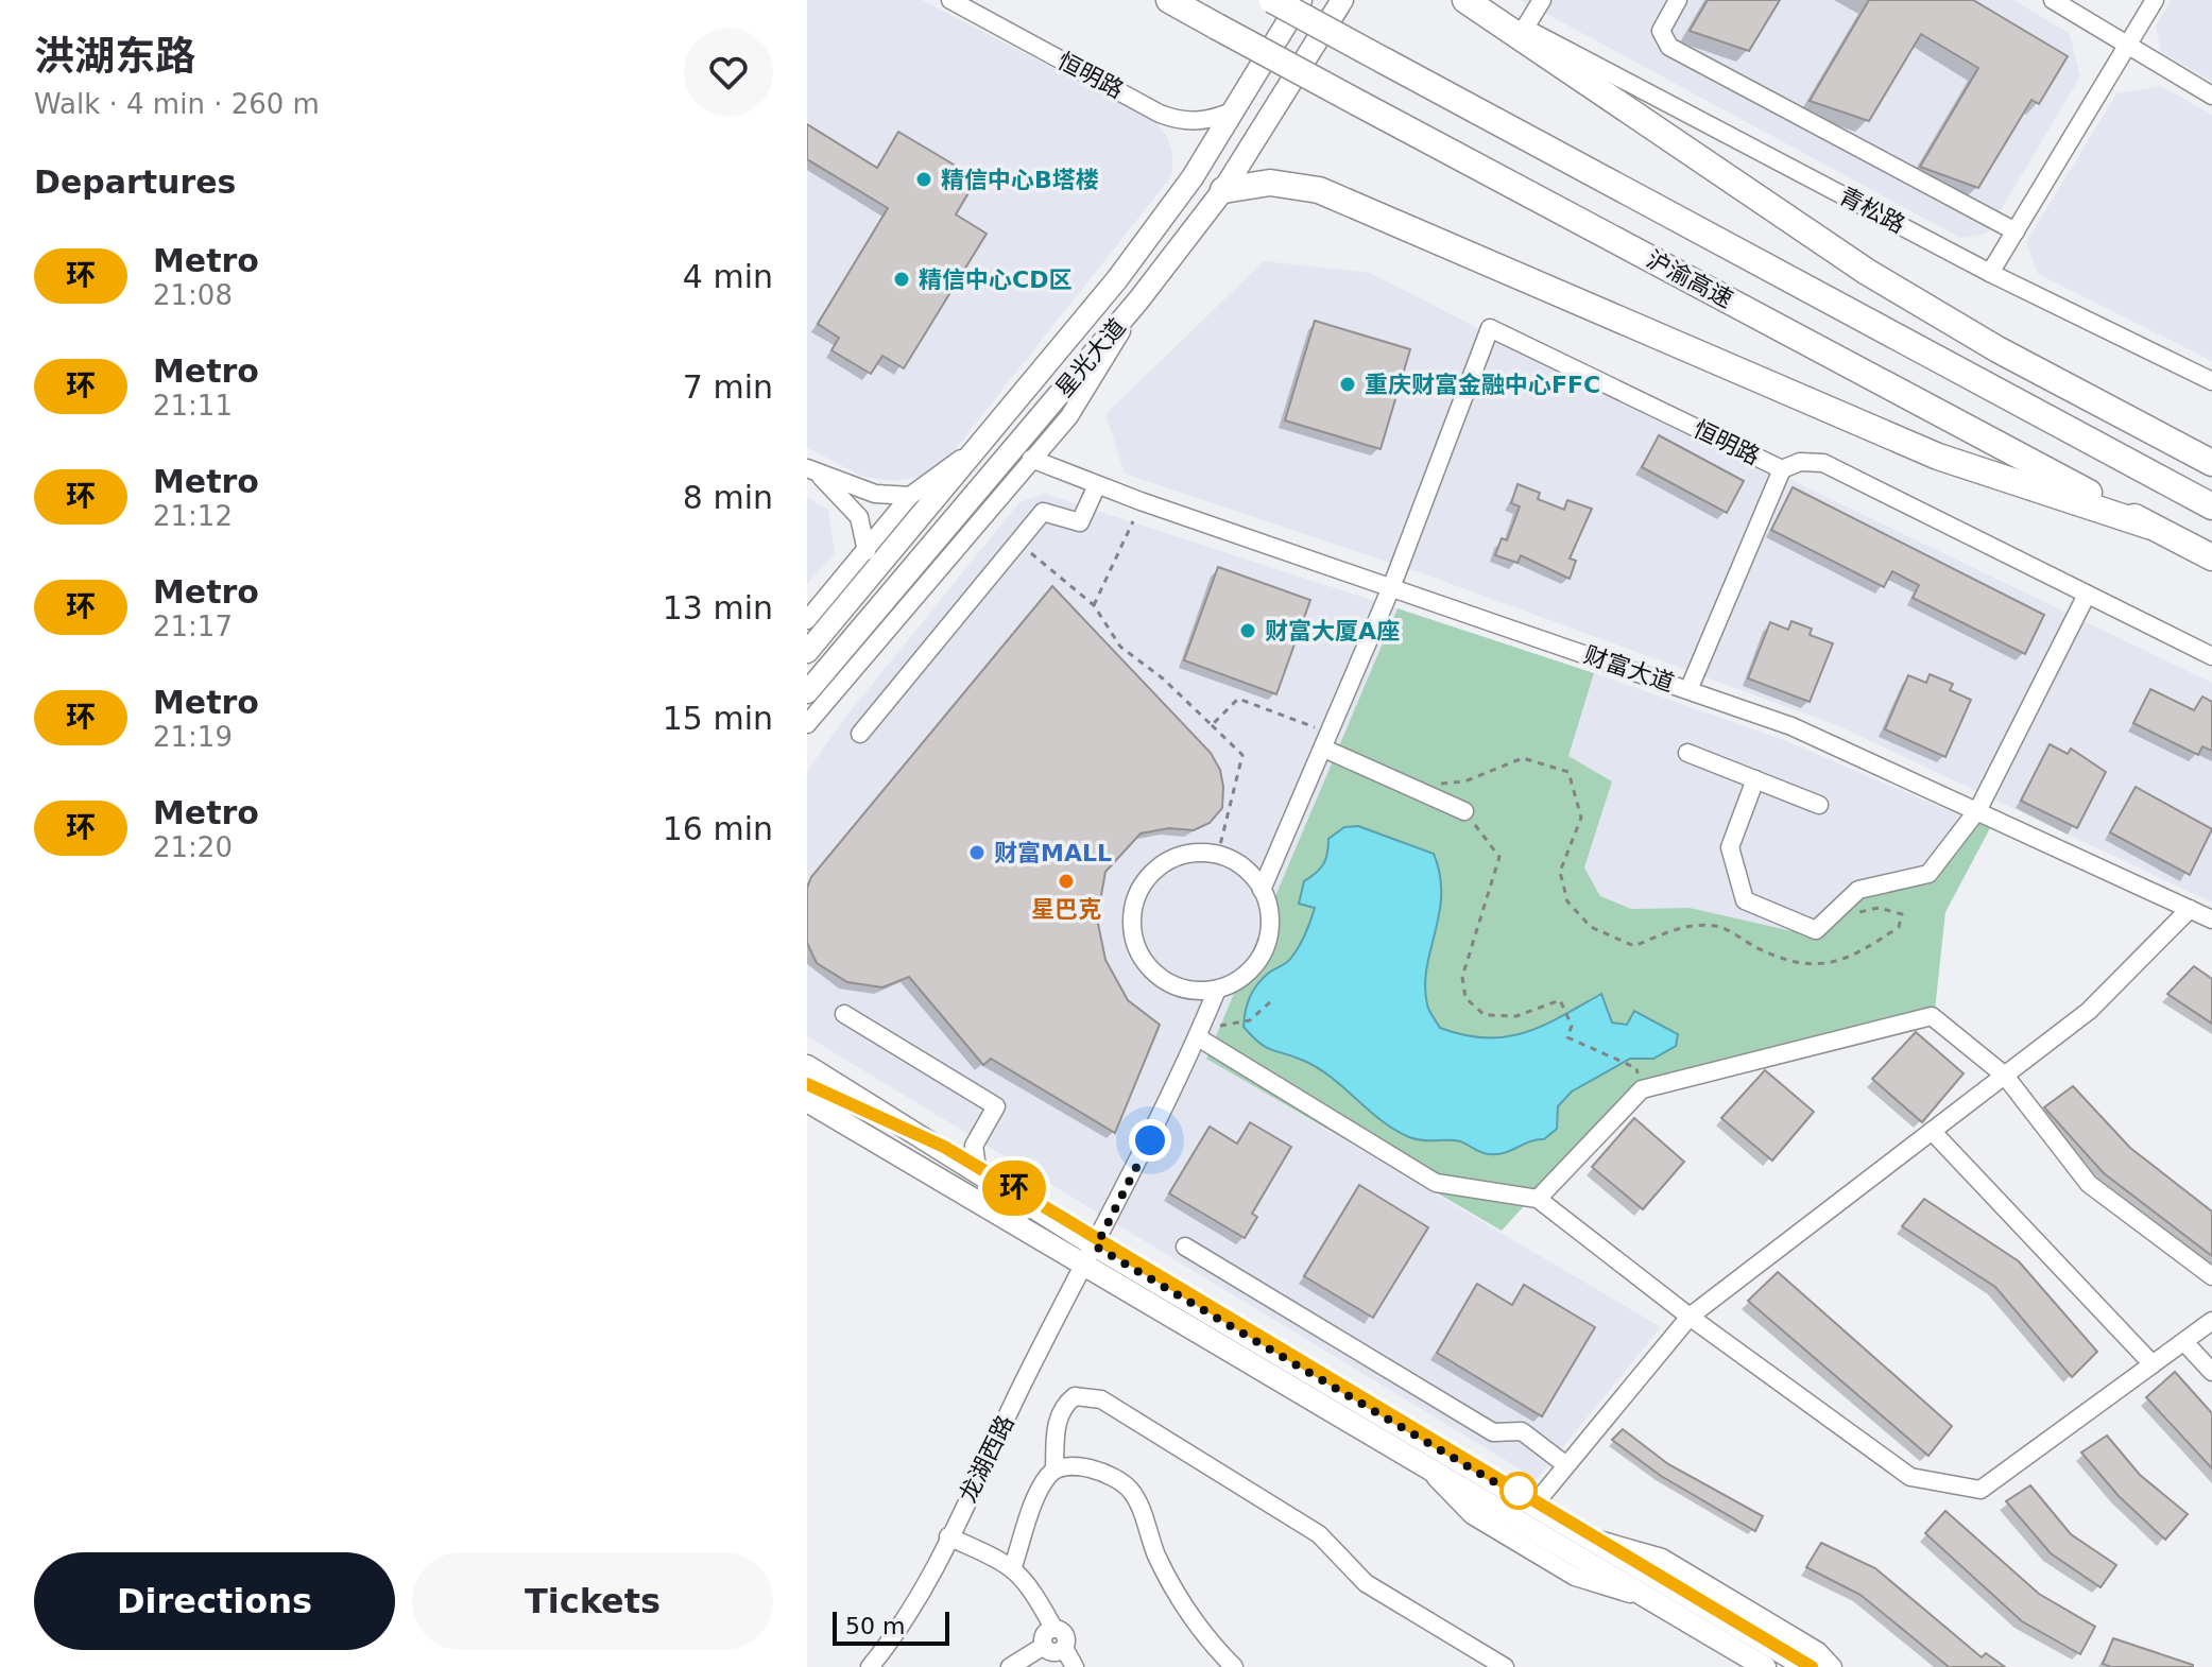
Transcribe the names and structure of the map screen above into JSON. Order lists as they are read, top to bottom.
{
  "streets": {
    "highway": ["沪渝高速"],
    "main road": ["星光大道"],
    "street": [
      "恒明路",
      "青松路",
      "财富大道",
      "龙湖西路"
    ]
  },
  "crossings": [
    ["恒明路", "星光大道"],
    ["恒明路", "财富大道"]
  ],
  "places": [
    "精信中心B塔楼",
    "精信中心CD区",
    "重庆财富金融中心FFC",
    "财富大厦A座",
    "财富MALL",
    "星巴克"
  ],
  "lines": ["metro line 环"],
  "scale_bar": "50 m",
  "page": {
    "heading": [
      ["洪湖东路", "Walk · 4 min · 260 m"],
      "Departures"
    ],
    "on_map": "环",
    "list": [
      {
        "mark": "环",
        "name": "Metro",
        "note": "21:08",
        "value": "4 min"
      },
      {
        "mark": "环",
        "name": "Metro",
        "note": "21:11",
        "value": "7 min"
      },
      {
        "mark": "环",
        "name": "Metro",
        "note": "21:12",
        "value": "8 min"
      },
      {
        "mark": "环",
        "name": "Metro",
        "note": "21:17",
        "value": "13 min"
      },
      {
        "mark": "环",
        "name": "Metro",
        "note": "21:19",
        "value": "15 min"
      },
      {
        "mark": "环",
        "name": "Metro",
        "note": "21:20",
        "value": "16 min"
      }
    ],
    "buttons": ["Directions", "Tickets"],
    "scale": "50 m"
  }
}
